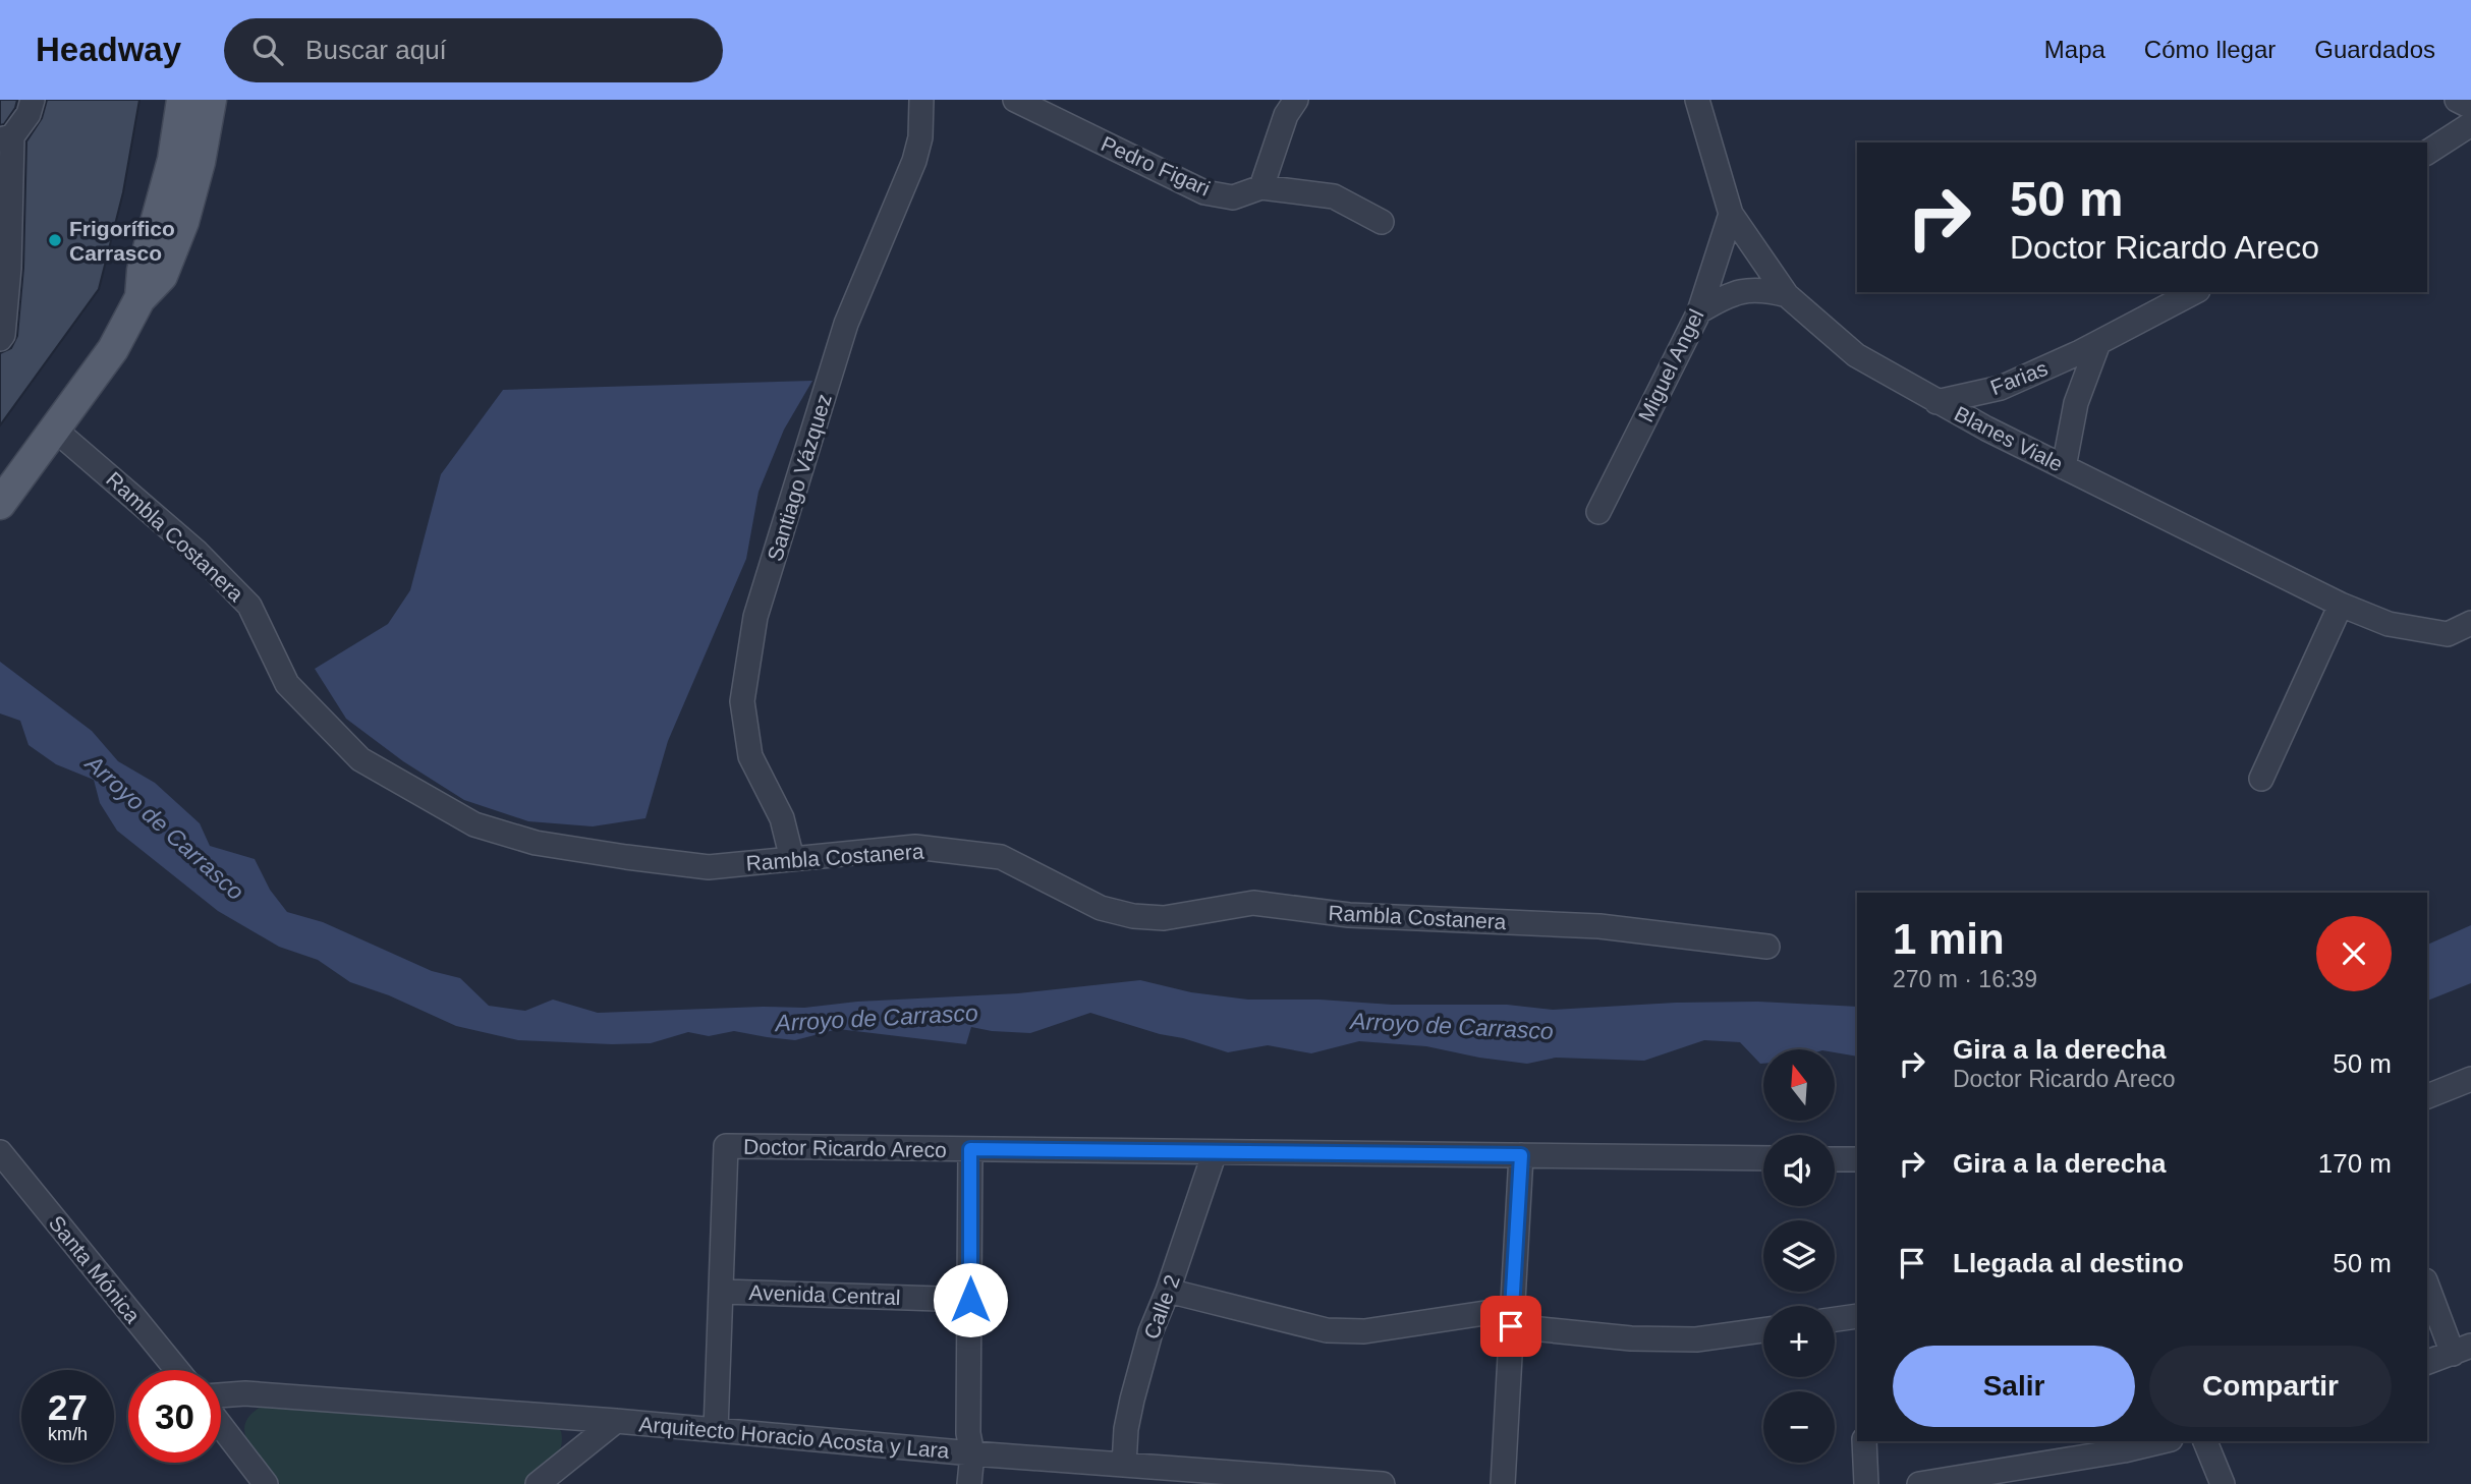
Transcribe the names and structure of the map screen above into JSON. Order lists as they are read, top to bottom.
{
  "streets": {
    "street": [
      "Pedro Figari",
      "Miguel Angel",
      "Farias",
      "Blanes Viale",
      "Santiago Vázquez",
      "Rambla Costanera",
      "Doctor Ricardo Areco",
      "Santa Mónica",
      "Avenida Central",
      "Calle 2",
      "Arquitecto Horacio Acosta y Lara"
    ]
  },
  "crossings": [
    ["Miguel Angel", "Blanes Viale"],
    ["Farias", "Blanes Viale"],
    ["Santiago Vázquez", "Rambla Costanera"],
    ["Doctor Ricardo Areco", "Avenida Central"],
    ["Doctor Ricardo Areco", "Calle 2"],
    ["Calle 2", "Arquitecto Horacio Acosta y Lara"]
  ],
  "water": ["Arroyo de Carrasco"],
  "places": ["Frigorífico Carrasco"],
  "north": "top",
  "page": {
    "header": "Headway",
    "search": "Buscar aquí",
    "nav": ["Mapa", "Cómo llegar", "Guardados"],
    "turn": ["50 m", "Doctor Ricardo Areco"],
    "heading": ["1 min", "270 m · 16:39"],
    "list": [
      {
        "name": "Gira a la derecha",
        "note": "Doctor Ricardo Areco",
        "value": "50 m"
      },
      {
        "name": "Gira a la derecha",
        "value": "170 m"
      },
      {
        "name": "Llegada al destino",
        "value": "50 m"
      }
    ],
    "map_buttons": ["+", "−"],
    "buttons": ["Salir", "Compartir"],
    "speed": "27 km/h",
    "limit": "30"
  }
}
